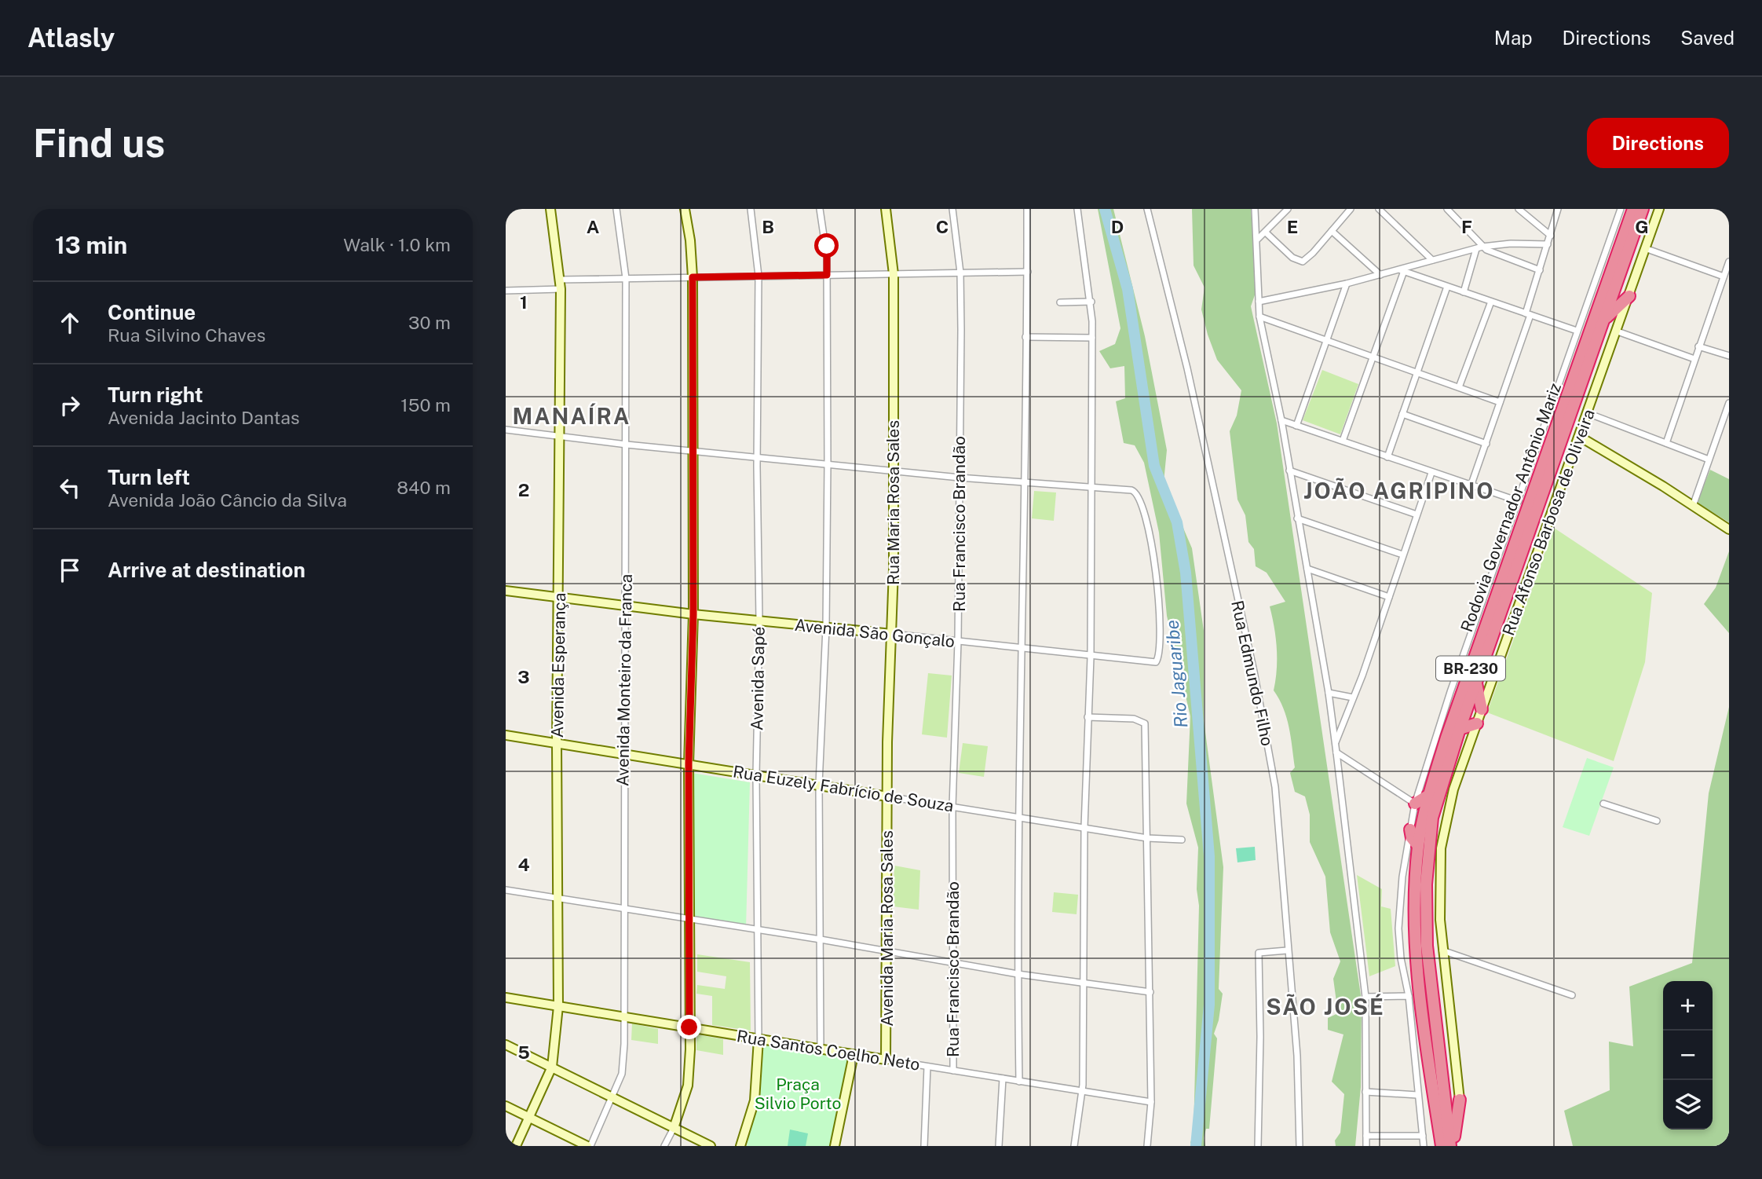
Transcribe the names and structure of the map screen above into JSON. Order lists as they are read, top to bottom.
{
  "streets": {
    "highway": ["Rodovia Governador Antônio Mariz", "BR-230"],
    "main road": [
      "Rua Maria Rosa Sales",
      "Rua Afonso Barbosa de Oliveira",
      "Avenida São Gonçalo",
      "Avenida Esperança",
      "Avenida Sapé",
      "Rua Euzely Fabrício de Souza",
      "Avenida Maria Rosa Sales",
      "Rua Santos Coelho Neto"
    ],
    "street": ["Rua Francisco Brandão", "Rua Edmundo Filho", "Avenida Monteiro da Franca"]
  },
  "crossings": [
    ["Rua Maria Rosa Sales", "Avenida São Gonçalo"],
    ["Rua Maria Rosa Sales", "Rua Euzely Fabrício de Souza"],
    ["Rua Maria Rosa Sales", "Avenida Maria Rosa Sales"],
    ["Rua Francisco Brandão", "Avenida São Gonçalo"],
    ["Rua Francisco Brandão", "Rua Euzely Fabrício de Souza"],
    ["Rua Francisco Brandão", "Rua Santos Coelho Neto"],
    ["Avenida São Gonçalo", "Avenida Esperança"],
    ["Avenida São Gonçalo", "Avenida Sapé"],
    ["Avenida São Gonçalo", "Avenida Monteiro da Franca"],
    ["Avenida Esperança", "Rua Euzely Fabrício de Souza"],
    ["Avenida Esperança", "Rua Santos Coelho Neto"],
    ["Avenida Sapé", "Rua Euzely Fabrício de Souza"],
    ["Avenida Sapé", "Rua Santos Coelho Neto"],
    ["Avenida Monteiro da Franca", "Rua Euzely Fabrício de Souza"],
    ["Avenida Monteiro da Franca", "Rua Santos Coelho Neto"],
    ["Rua Euzely Fabrício de Souza", "Avenida Maria Rosa Sales"],
    ["Avenida Maria Rosa Sales", "Rua Santos Coelho Neto"]
  ],
  "districts": ["MANAÍRA", "JOÃO AGRIPINO", "SÃO JOSÉ"],
  "water": ["Rio Jaguaribe"],
  "parks": ["Praça Silvio Porto"],
  "page": {
    "header": "Atlasly",
    "nav": ["Map", "Directions", "Saved"],
    "buttons": "Directions",
    "title": "Find us",
    "heading": ["13 min", "Walk · 1.0 km"],
    "list": [
      ["Continue", "Rua Silvino Chaves", "30 m"],
      ["Turn right", "Avenida Jacinto Dantas", "150 m"],
      ["Turn left", "Avenida João Câncio da Silva", "840 m"],
      "Arrive at destination"
    ],
    "map_buttons": ["+", "−"]
  },
  "grid": {
    "columns": [
      "A",
      "B",
      "C",
      "D",
      "E",
      "F",
      "G"
    ],
    "rows": [
      "1",
      "2",
      "3",
      "4",
      "5"
    ]
  }
}
